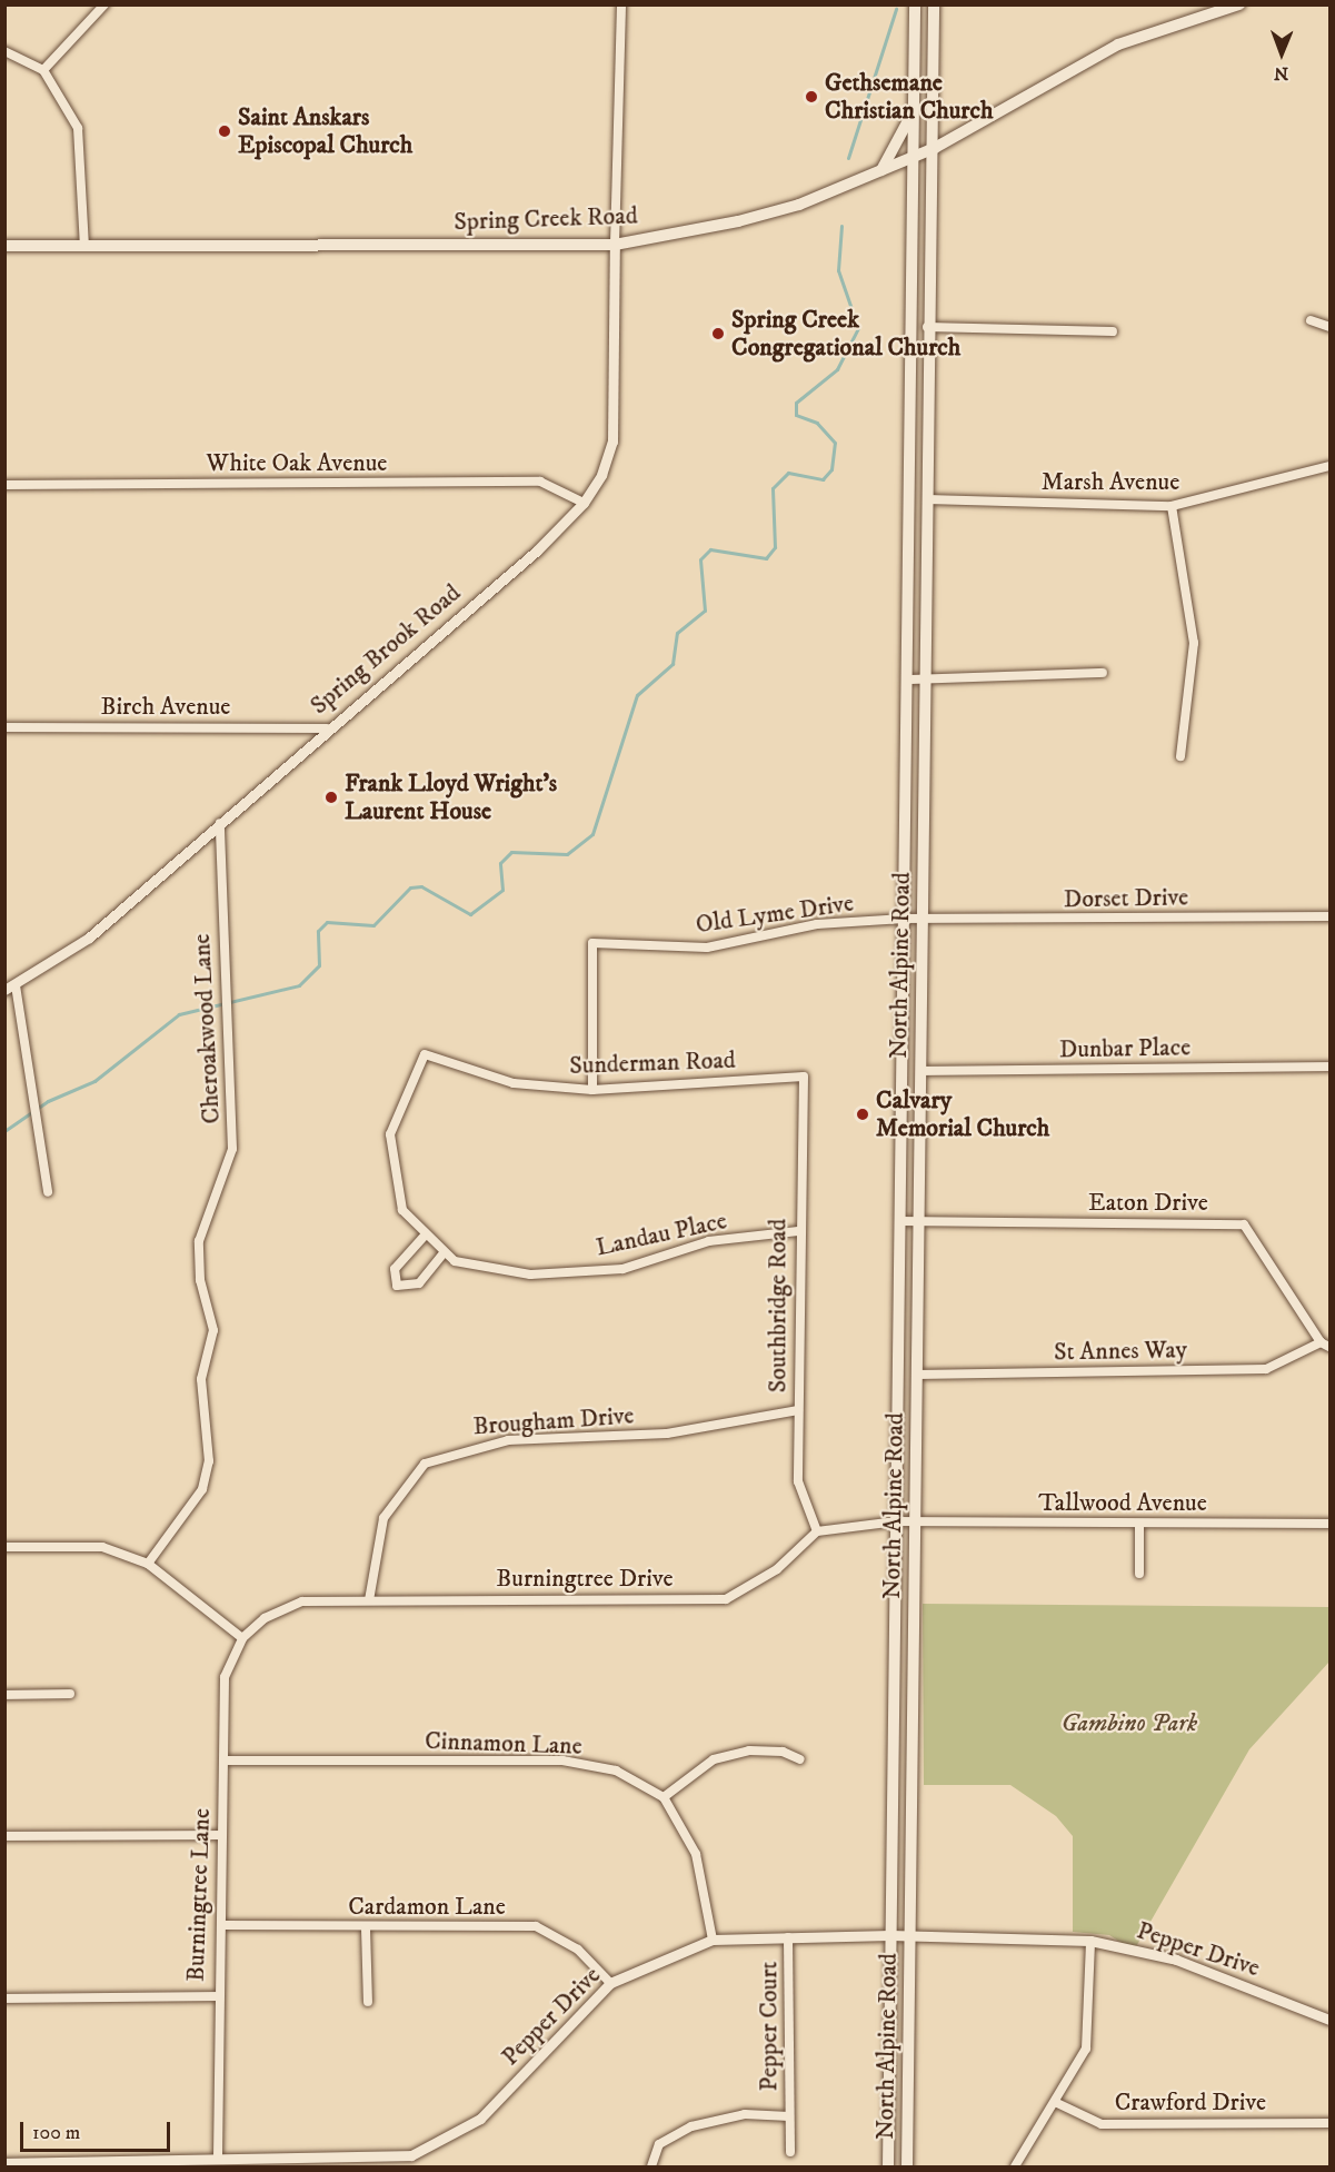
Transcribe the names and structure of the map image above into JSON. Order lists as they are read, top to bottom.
{
  "streets": {
    "main road": ["Spring Creek Road", "North Alpine Road"],
    "street": [
      "White Oak Avenue",
      "Marsh Avenue",
      "Spring Brook Road",
      "Birch Avenue",
      "Dorset Drive",
      "Old Lyme Drive",
      "Cheroakwood Lane",
      "Dunbar Place",
      "Sunderman Road",
      "Eaton Drive",
      "Landau Place",
      "Southbridge Road",
      "St Annes Way",
      "Brougham Drive",
      "Tallwood Avenue",
      "Burningtree Drive",
      "Cinnamon Lane",
      "Burningtree Lane",
      "Cardamon Lane",
      "Pepper Drive",
      "Pepper Court",
      "Crawford Drive"
    ]
  },
  "crossings": [
    ["Spring Creek Road", "Spring Brook Road"],
    ["Spring Creek Road", "North Alpine Road"],
    ["White Oak Avenue", "Spring Brook Road"],
    ["Marsh Avenue", "North Alpine Road"],
    ["Spring Brook Road", "Birch Avenue"],
    ["Spring Brook Road", "Cheroakwood Lane"],
    ["Dorset Drive", "Old Lyme Drive"],
    ["Dorset Drive", "North Alpine Road"],
    ["Old Lyme Drive", "North Alpine Road"],
    ["Old Lyme Drive", "Sunderman Road"],
    ["North Alpine Road", "Dunbar Place"],
    ["North Alpine Road", "Eaton Drive"],
    ["North Alpine Road", "St Annes Way"],
    ["North Alpine Road", "Tallwood Avenue"],
    ["North Alpine Road", "Pepper Drive"],
    ["Sunderman Road", "Landau Place"],
    ["Sunderman Road", "Southbridge Road"],
    ["Eaton Drive", "St Annes Way"],
    ["Landau Place", "Southbridge Road"],
    ["Southbridge Road", "Brougham Drive"],
    ["Southbridge Road", "Burningtree Drive"],
    ["Brougham Drive", "Burningtree Drive"],
    ["Burningtree Drive", "Burningtree Lane"],
    ["Cinnamon Lane", "Burningtree Lane"],
    ["Burningtree Lane", "Cardamon Lane"],
    ["Burningtree Lane", "Pepper Drive"],
    ["Cardamon Lane", "Pepper Drive"],
    ["Pepper Drive", "Pepper Court"]
  ],
  "parks": ["Gambino Park"],
  "places": [
    "Gethsemane Christian Church",
    "Saint Anskars Episcopal Church",
    "Spring Creek Congregational Church",
    "Frank Lloyd Wright's Laurent House",
    "Calvary Memorial Church"
  ],
  "scale_bar": "100 m",
  "north": "bottom"
}
